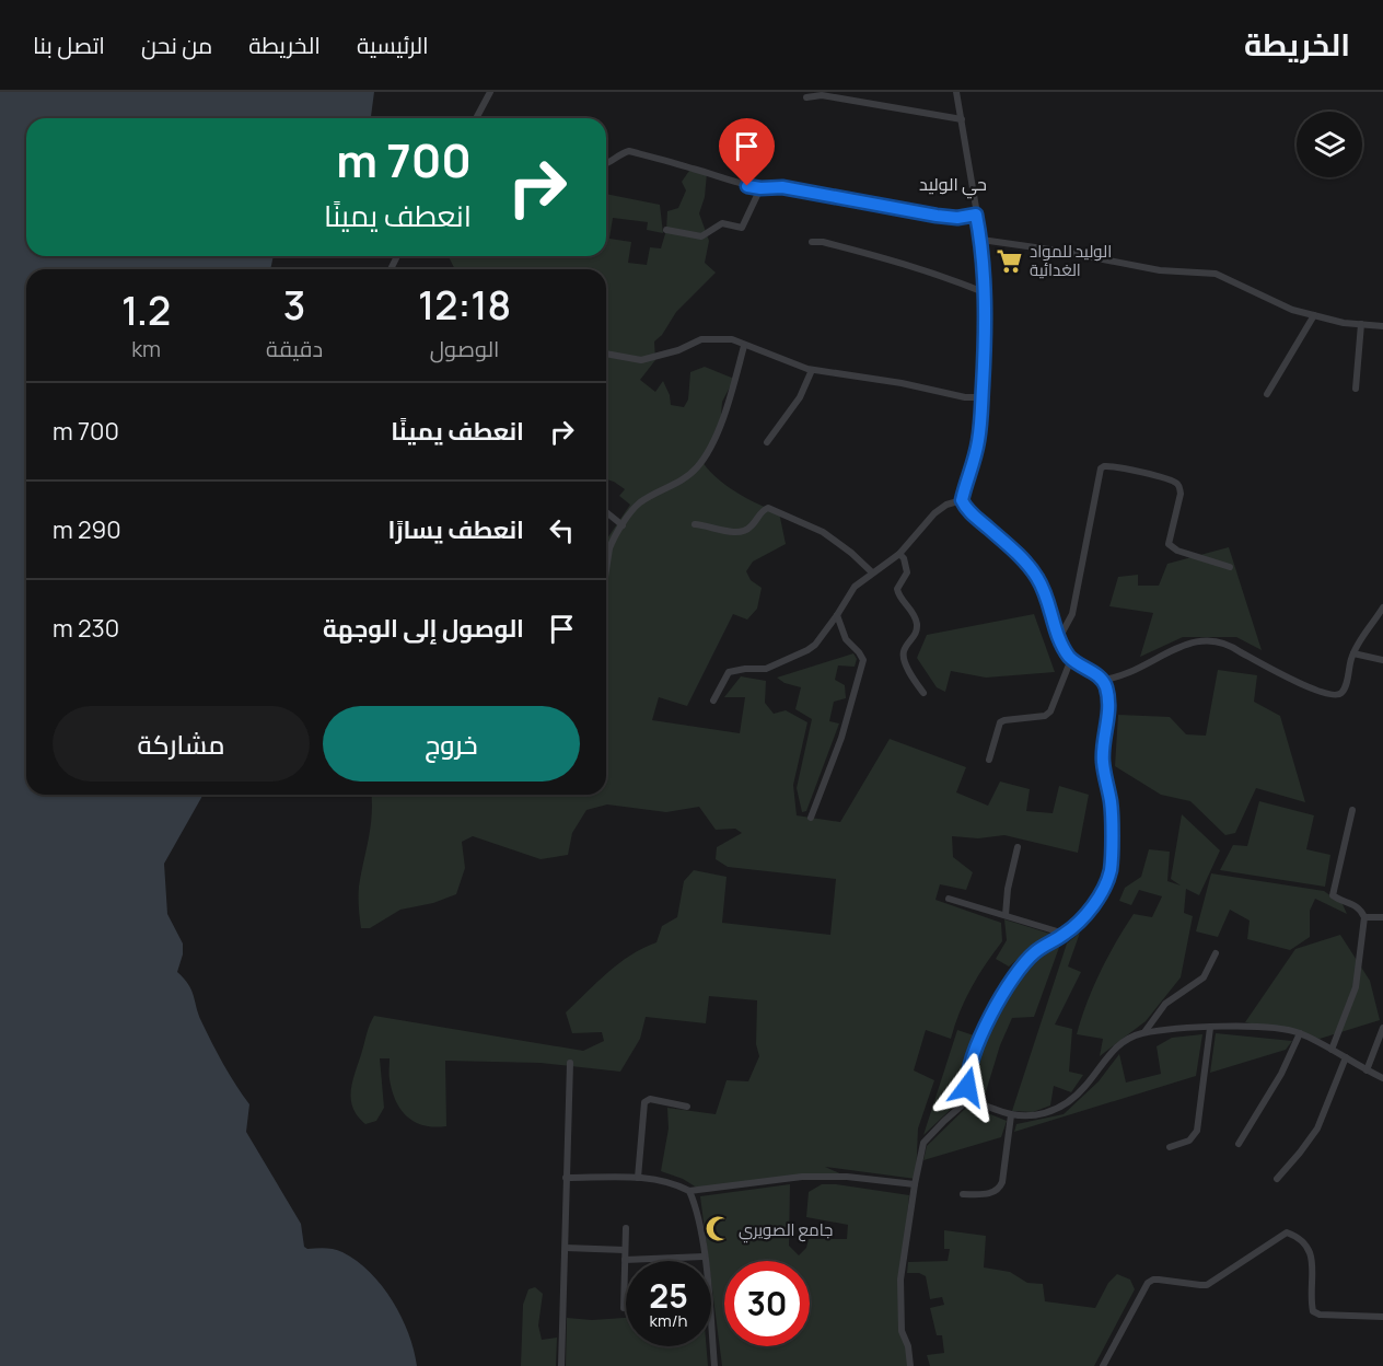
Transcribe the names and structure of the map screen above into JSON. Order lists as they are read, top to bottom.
{
  "districts": ["حي الوليد"],
  "places": {
    "supermarket": ["الوليد للمواد الغدائية"],
    "mosque": ["جامع الصويري"]
  },
  "page": {
    "header": "الخريطة",
    "nav": [
      "الرئيسية",
      "الخريطة",
      "من نحن",
      "اتصل بنا"
    ],
    "turn": ["700 m", "انعطف يمينًا"],
    "eta": [
      "12:18",
      "الوصول",
      "3",
      "دقيقة",
      "1.2",
      "km"
    ],
    "list": [
      {
        "name": "انعطف يمينًا",
        "value": "700 m"
      },
      {
        "name": "انعطف يسارًا",
        "value": "290 m"
      },
      {
        "name": "الوصول إلى الوجهة",
        "value": "230 m"
      }
    ],
    "buttons": ["خروج", "مشاركة"],
    "speed": "25 km/h",
    "limit": "30"
  }
}
